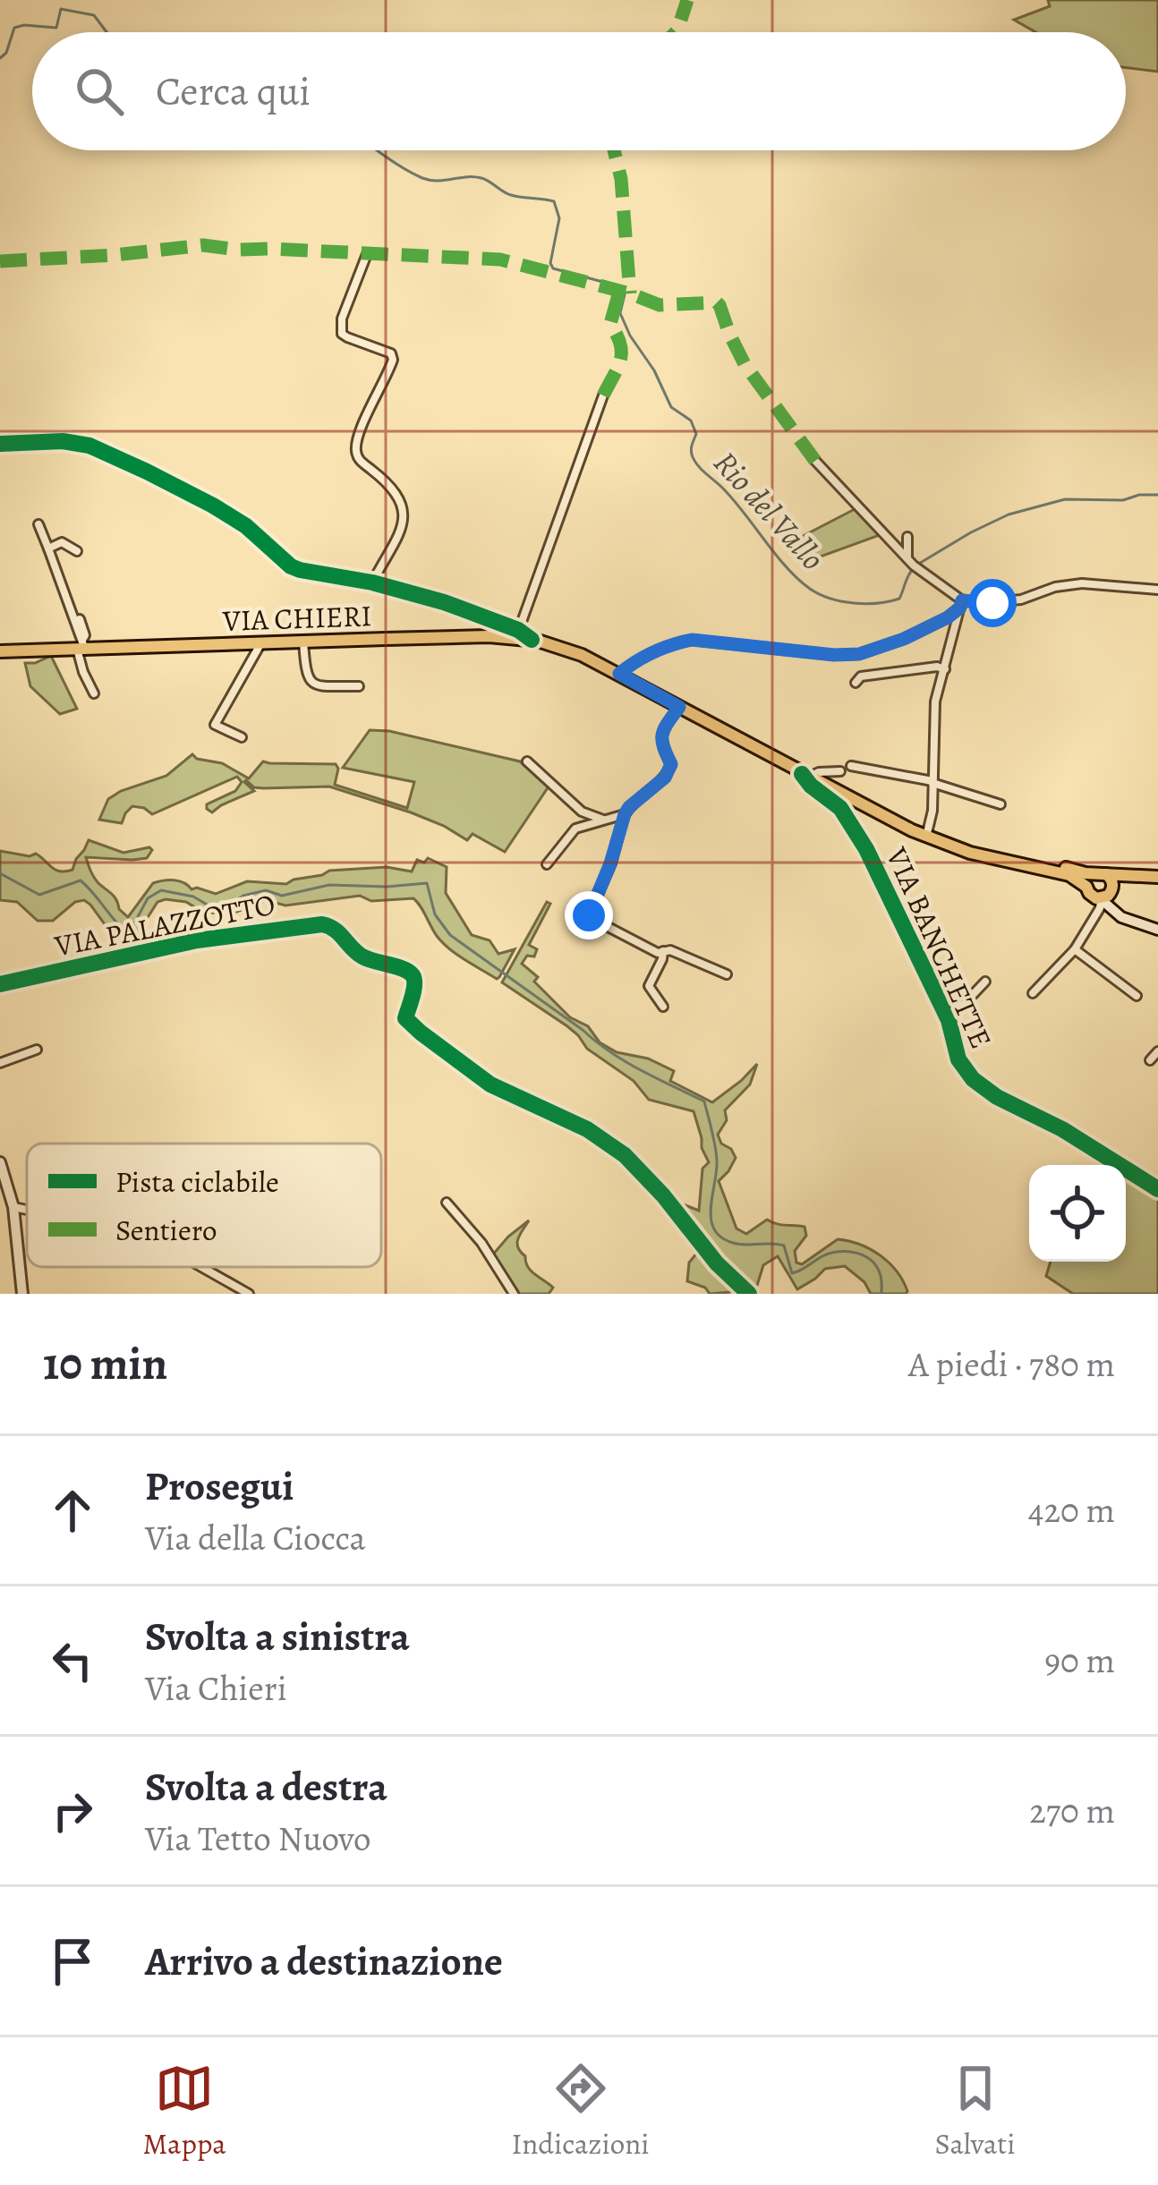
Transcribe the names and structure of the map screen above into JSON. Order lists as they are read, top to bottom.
{
  "streets": {
    "main road": ["VIA CHIERI"],
    "street": ["VIA PALAZZOTTO", "VIA BANCHETTE"]
  },
  "crossings": [
    ["VIA CHIERI", "VIA BANCHETTE"]
  ],
  "water": ["Rio del Vallo"],
  "legend": ["Pista ciclabile", "Sentiero"],
  "page": {
    "search": "Cerca qui",
    "heading": ["10 min", "A piedi · 780 m"],
    "list": [
      ["Prosegui", "Via della Ciocca", "420 m"],
      ["Svolta a sinistra", "Via Chieri", "90 m"],
      ["Svolta a destra", "Via Tetto Nuovo", "270 m"],
      "Arrivo a destinazione"
    ],
    "nav": ["Mappa", "Indicazioni", "Salvati"]
  }
}
